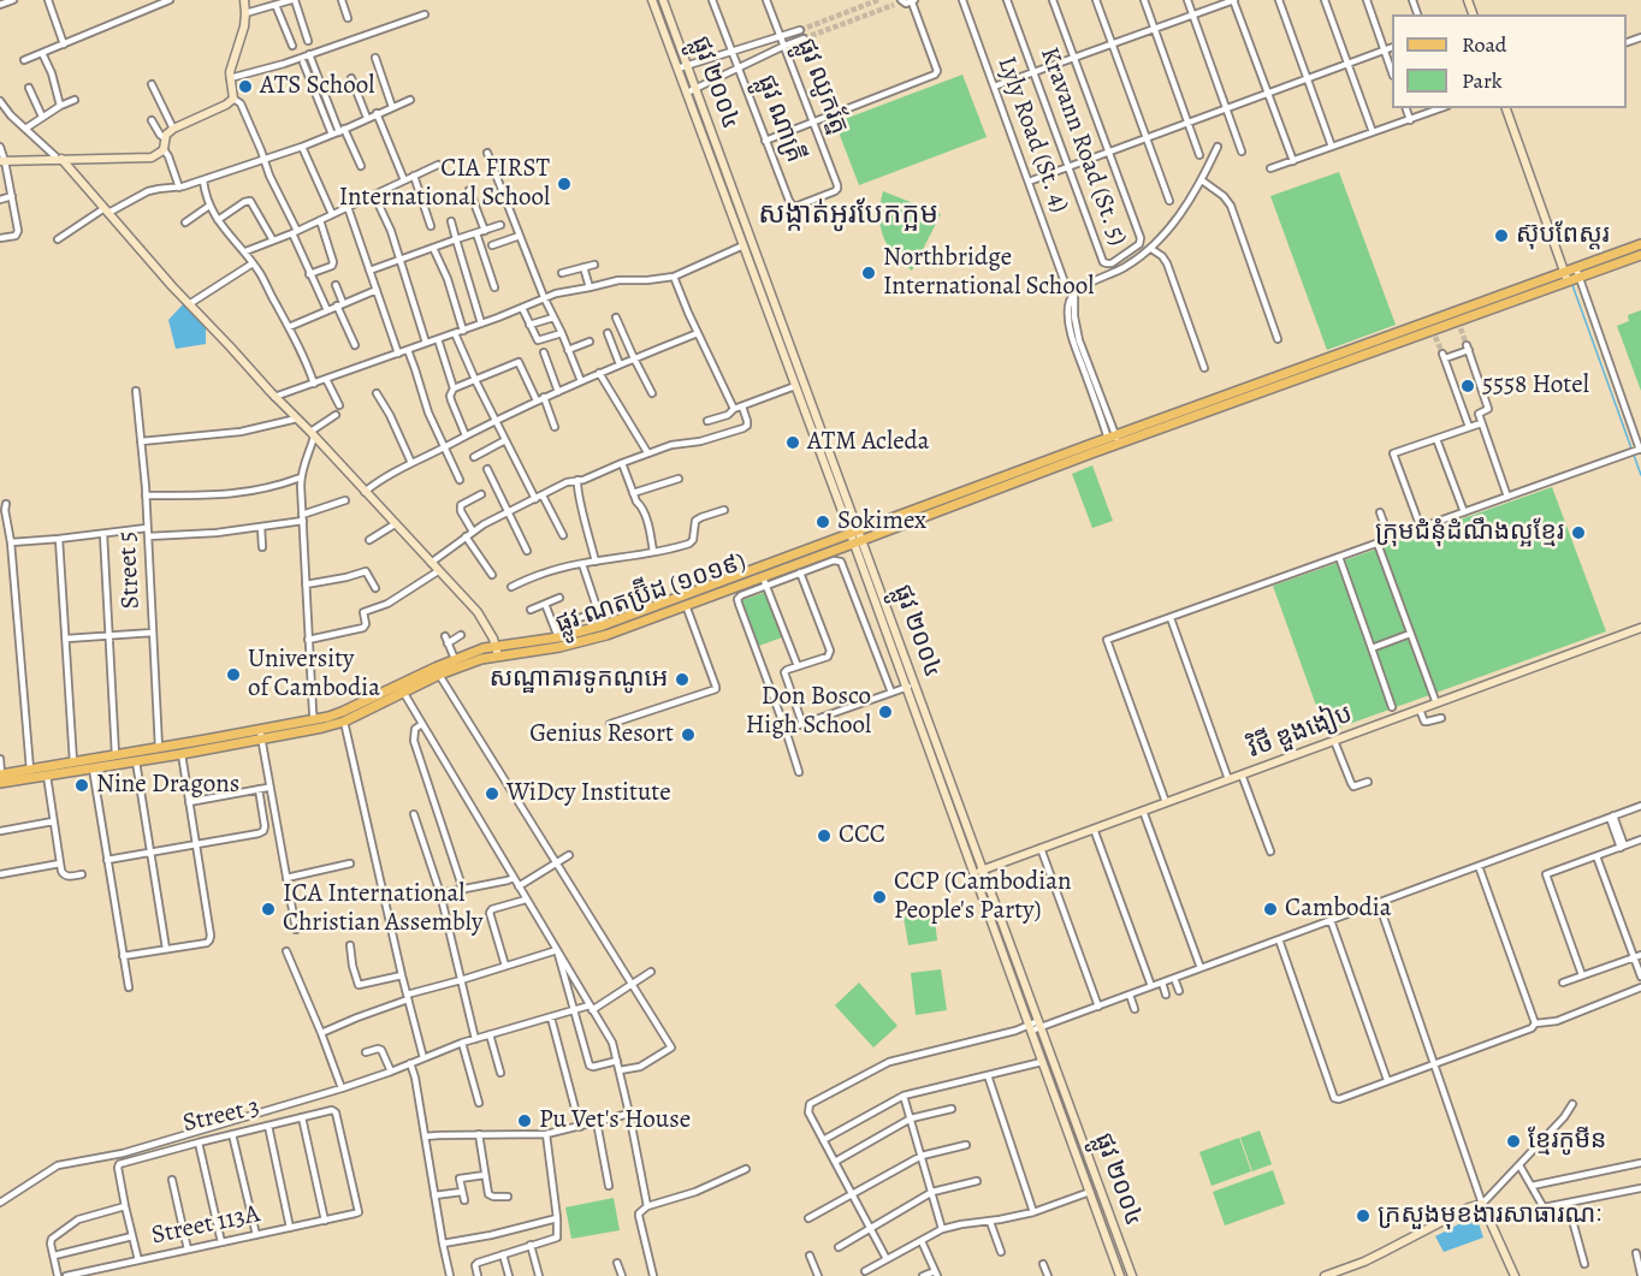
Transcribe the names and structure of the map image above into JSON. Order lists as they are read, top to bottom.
{
  "streets": {
    "main road": ["ផ្លូវ ២០០៤", "ផ្លូវ ណតប្រ៊ីដ (១០១៩)", "វិថី ឌួងងៀប"],
    "street": [
      "ផ្លូវ ឈូករ័ត្ន",
      "ផ្លូវ ណាគ្រី",
      "Lyly Road (St. 4)",
      "Kravann Road (St. 5)",
      "Street 5",
      "Street 3",
      "Street 113A"
    ]
  },
  "crossings": [
    ["ផ្លូវ ២០០៤", "ផ្លូវ ណតប្រ៊ីដ (១០១៩)"],
    ["ផ្លូវ ២០០៤", "វិថី ឌួងងៀប"],
    ["ផ្លូវ ឈូករ័ត្ន", "ផ្លូវ ណាគ្រី"],
    ["Street 5", "ផ្លូវ ណតប្រ៊ីដ (១០១៩)"],
    ["Street 3", "Street 113A"]
  ],
  "districts": ["សង្កាត់អូរបែកក្អម"],
  "places": [
    "ATS School",
    "CIA FIRST International School",
    "ស៊ុបពែស្តរ",
    "Northbridge International School",
    "5558 Hotel",
    "ATM Acleda",
    "Sokimex",
    "ក្រុមជំនុំដំណឹងល្អខ្មែរ",
    "University of Cambodia",
    "សណ្ឋាគារទូកណូអេ",
    "Don Bosco High School",
    "Genius Resort",
    "Nine Dragons",
    "WiDcy Institute",
    "CCC",
    "CCP (Cambodian People's Party)",
    "ICA International Christian Assembly",
    "Cambodia",
    "Pu Vet's House",
    "ខ្មែរកូមីន",
    "ក្រសួងមុខងារសាធារណៈ"
  ],
  "legend": ["Road", "Park"]
}
